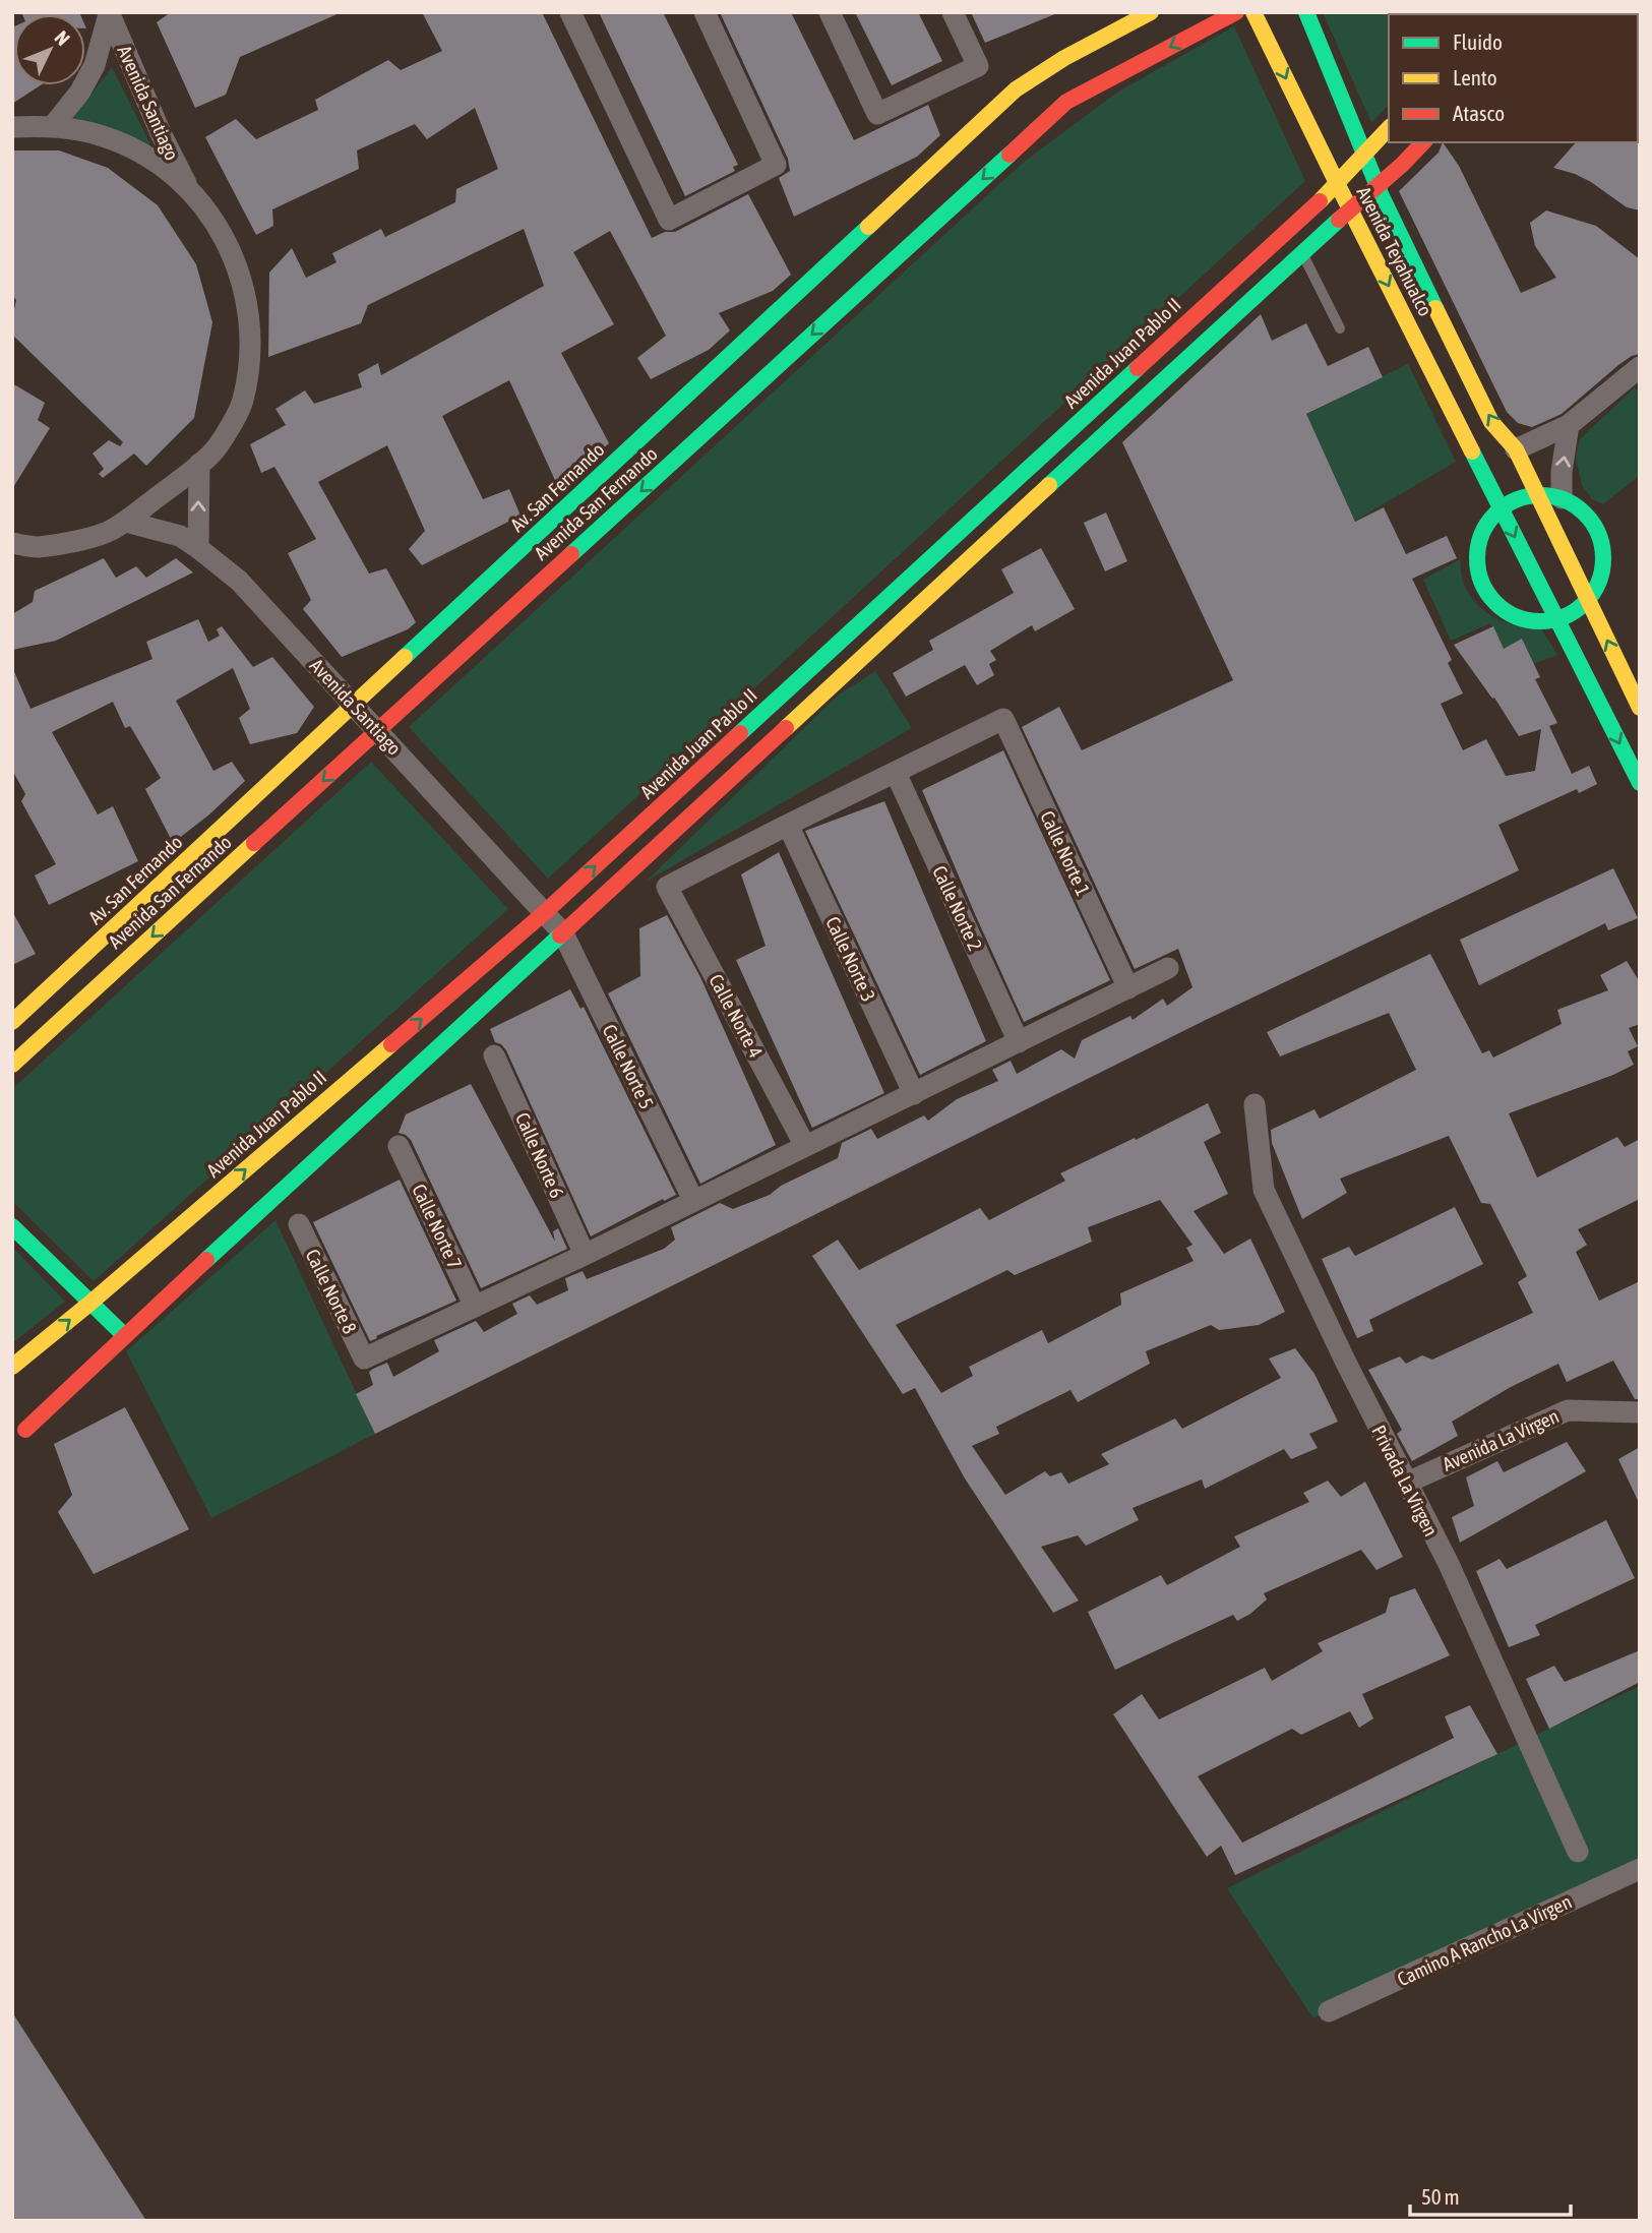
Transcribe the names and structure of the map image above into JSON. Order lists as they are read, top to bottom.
{
  "streets": {
    "street": [
      "Avenida Santiago",
      "Avenida Teyahualco",
      "Avenida Juan Pablo II",
      "Av. San Fernando",
      "Avenida San Fernando",
      "Calle Norte 1",
      "Calle Norte 2",
      "Calle Norte 3",
      "Calle Norte 4",
      "Calle Norte 5",
      "Calle Norte 6",
      "Calle Norte 7",
      "Calle Norte 8",
      "Avenida La Virgen",
      "Privada La Virgen",
      "Camino A Rancho La Virgen"
    ]
  },
  "crossings": [
    ["Avenida Santiago", "Avenida Juan Pablo II"],
    ["Avenida Santiago", "Av. San Fernando"],
    ["Avenida Santiago", "Avenida San Fernando"],
    ["Avenida Santiago", "Calle Norte 5"],
    ["Avenida Teyahualco", "Avenida Juan Pablo II"],
    ["Calle Norte 1", "Calle Norte 2"],
    ["Calle Norte 3", "Calle Norte 4"],
    ["Calle Norte 7", "Calle Norte 8"],
    ["Avenida La Virgen", "Privada La Virgen"]
  ],
  "one_way": ["Avenida San Fernando"],
  "legend": ["Fluido", "Lento", "Atasco"],
  "scale_bar": "50 m",
  "north": "top right"
}
